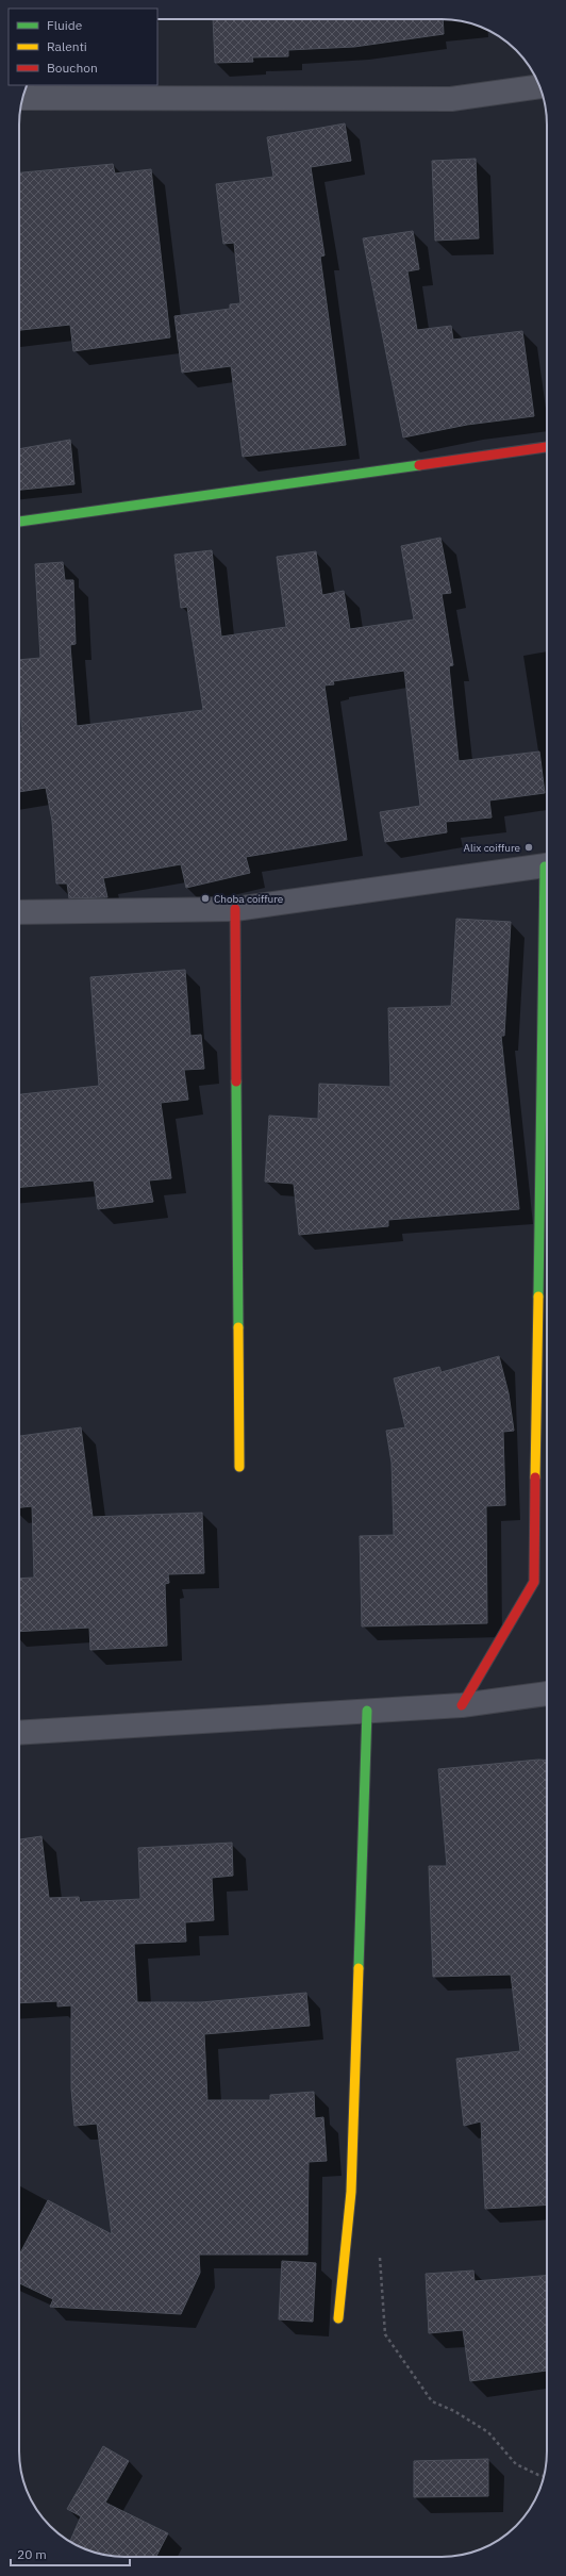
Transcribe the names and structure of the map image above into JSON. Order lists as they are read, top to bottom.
{
  "places": ["Alix coiffure", "Choba coiffure"],
  "legend": ["Fluide", "Ralenti", "Bouchon"],
  "scale_bar": "20 m"
}
